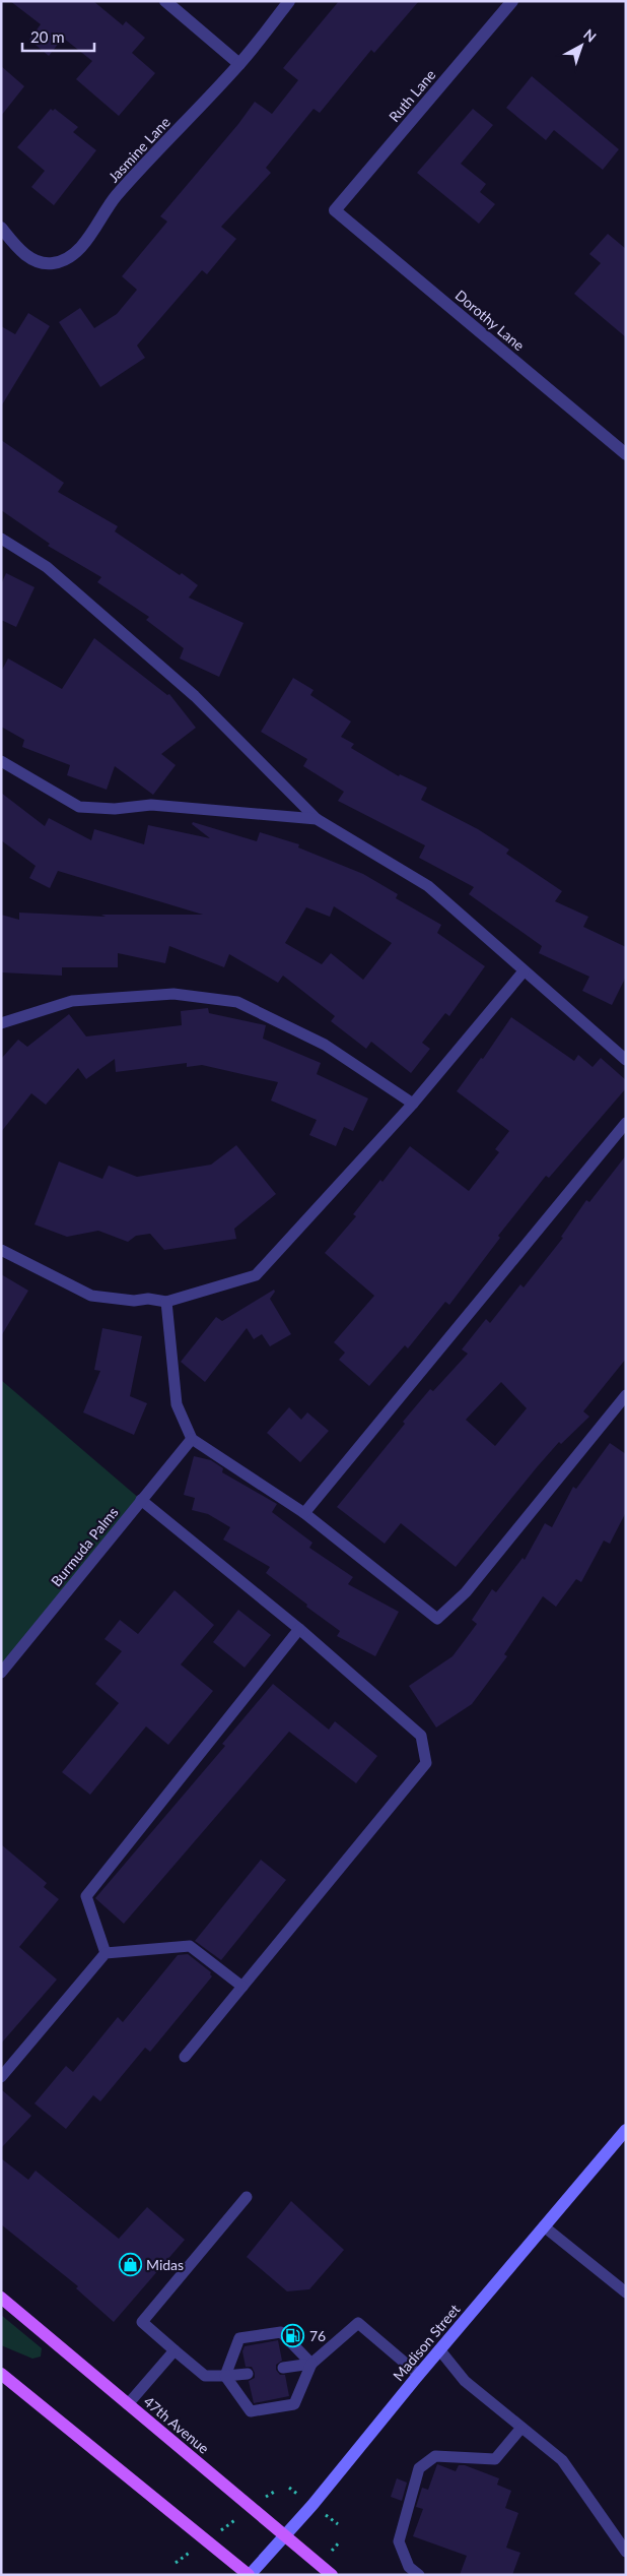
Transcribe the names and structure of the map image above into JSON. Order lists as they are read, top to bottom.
{
  "streets": {
    "main road": ["Madison Street", "47th Avenue"],
    "street": ["Ruth Lane", "Jasmine Lane", "Dorothy Lane"],
    "lane": ["Burmuda Palms"]
  },
  "crossings": [
    ["Ruth Lane", "Dorothy Lane"],
    ["Madison Street", "47th Avenue"]
  ],
  "places": {
    "shop": ["Midas"],
    "fuel station": ["76"]
  },
  "scale_bar": "20 m",
  "north": "top right"
}
